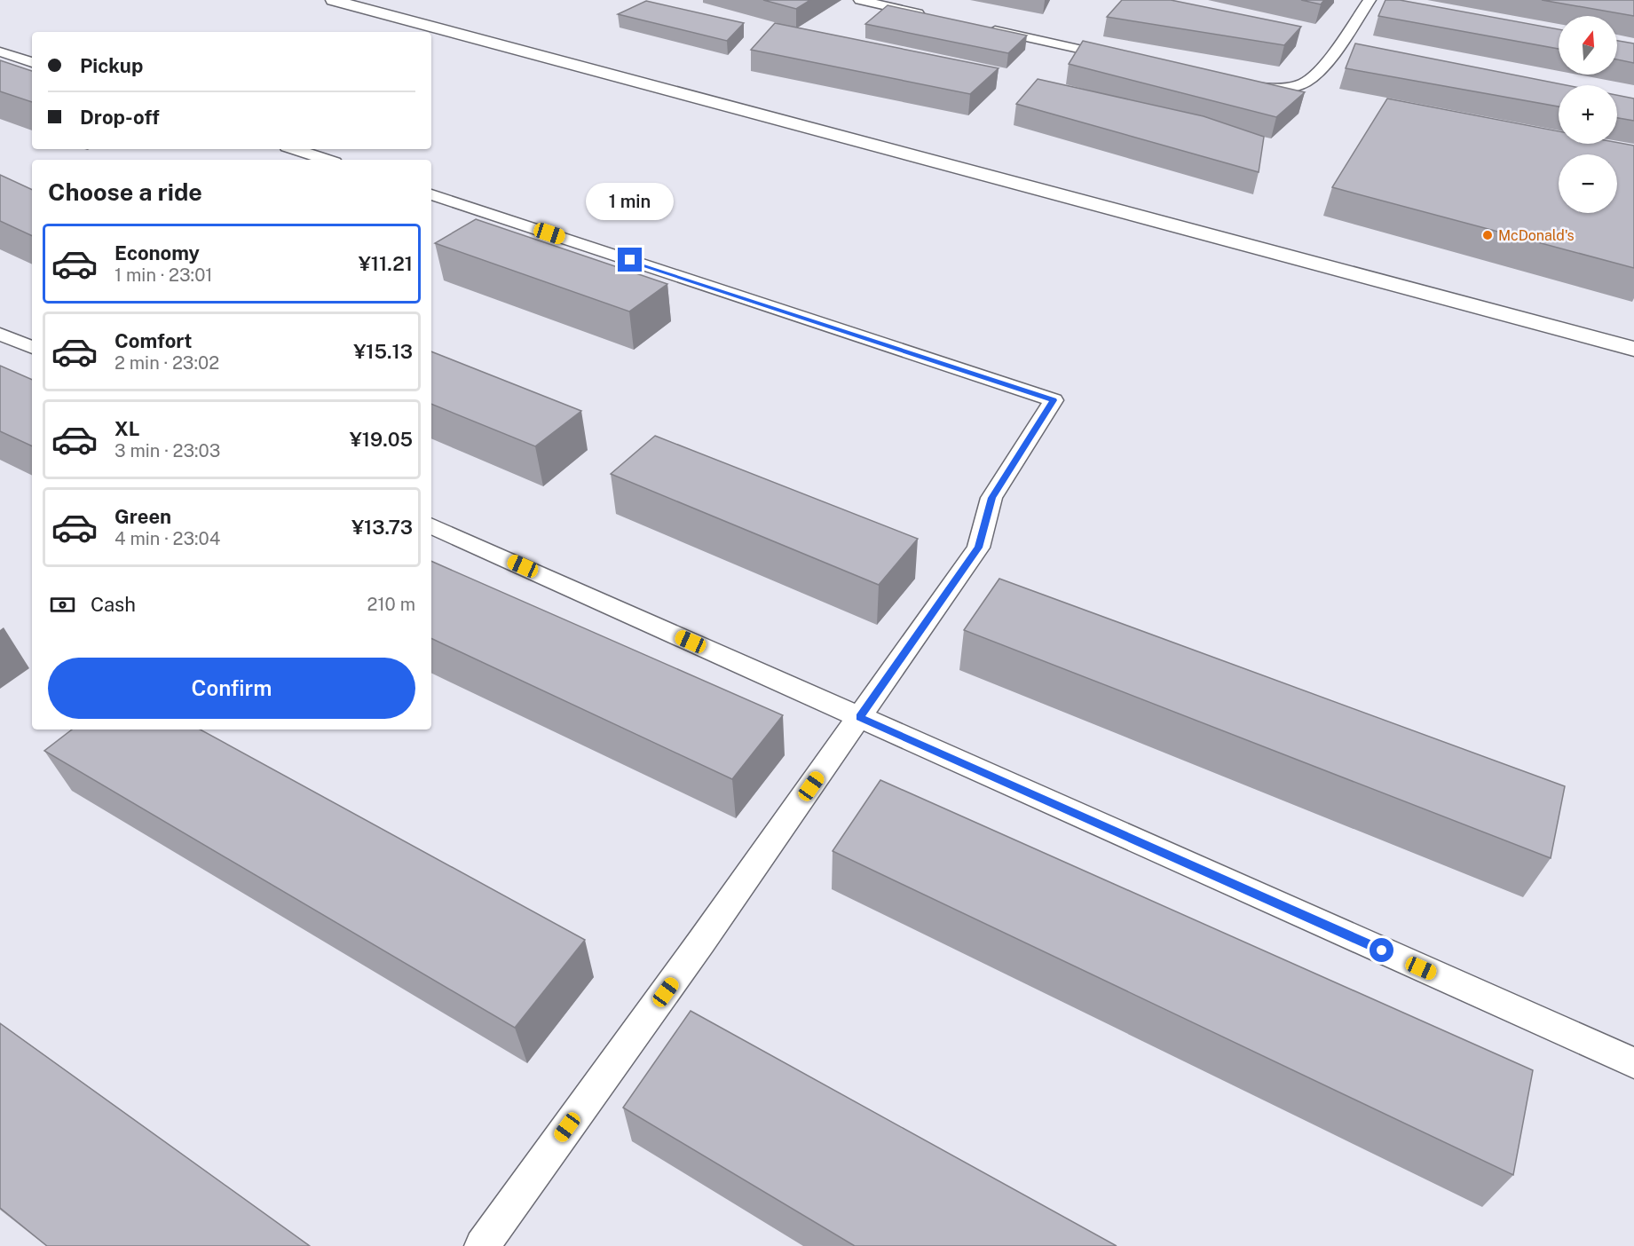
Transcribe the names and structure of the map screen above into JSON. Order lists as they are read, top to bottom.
{
  "places": ["McDonald's"],
  "north": "top",
  "page": {
    "map_buttons": ["+", "−"],
    "banner": ["Pickup", "Drop-off"],
    "heading": "Choose a ride",
    "bubble": "1 min",
    "list": [
      {
        "name": "Economy",
        "note": "1 min · 23:01",
        "value": "¥11.21"
      },
      {
        "name": "Comfort",
        "note": "2 min · 23:02",
        "value": "¥15.13"
      },
      {
        "name": "XL",
        "note": "3 min · 23:03",
        "value": "¥19.05"
      },
      {
        "name": "Green",
        "note": "4 min · 23:04",
        "value": "¥13.73"
      }
    ],
    "pay": ["Cash", "210 m"],
    "buttons": "Confirm"
  }
}
